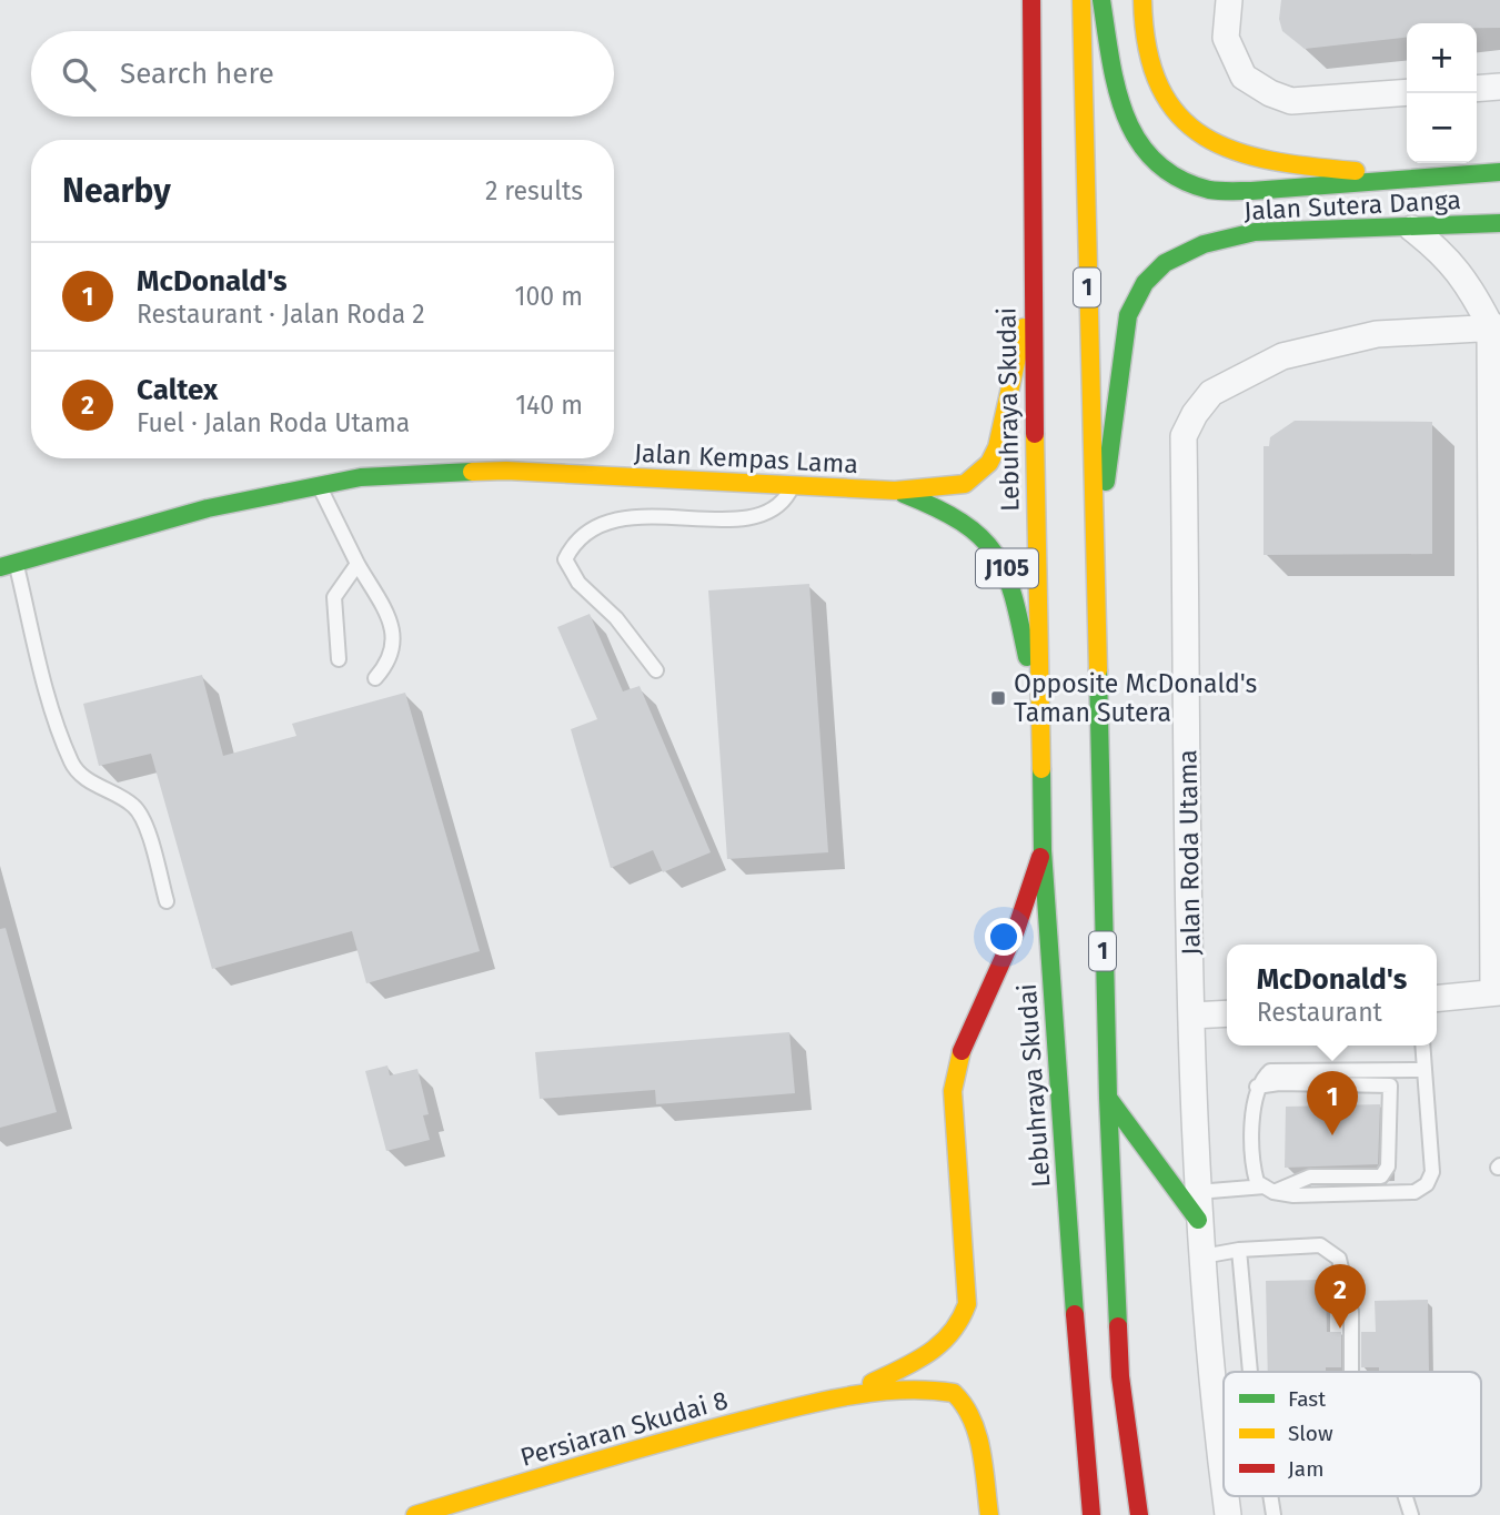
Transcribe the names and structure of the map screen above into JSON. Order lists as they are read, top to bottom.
{
  "streets": {
    "main road": [
      "Jalan Sutera Danga",
      "1",
      "Lebuhraya Skudai",
      "Jalan Kempas Lama",
      "J105",
      "Persiaran Skudai 8"
    ],
    "street": ["Jalan Roda Utama"]
  },
  "crossings": [
    ["Jalan Sutera Danga", "1"],
    ["Lebuhraya Skudai", "Jalan Kempas Lama"]
  ],
  "places": {
    "transit": ["Opposite McDonald's Taman Sutera"]
  },
  "legend": ["Fast", "Slow", "Jam"],
  "page": {
    "map_buttons": ["+", "−"],
    "search": "Search here",
    "heading": ["Nearby", "2 results"],
    "list": [
      {
        "mark": "1",
        "name": "McDonald's",
        "note": "Restaurant · Jalan Roda 2",
        "value": "100 m"
      },
      {
        "mark": "2",
        "name": "Caltex",
        "note": "Fuel · Jalan Roda Utama",
        "value": "140 m"
      }
    ],
    "popup": ["McDonald's", "Restaurant"],
    "pins": ["1", "2"]
  }
}
